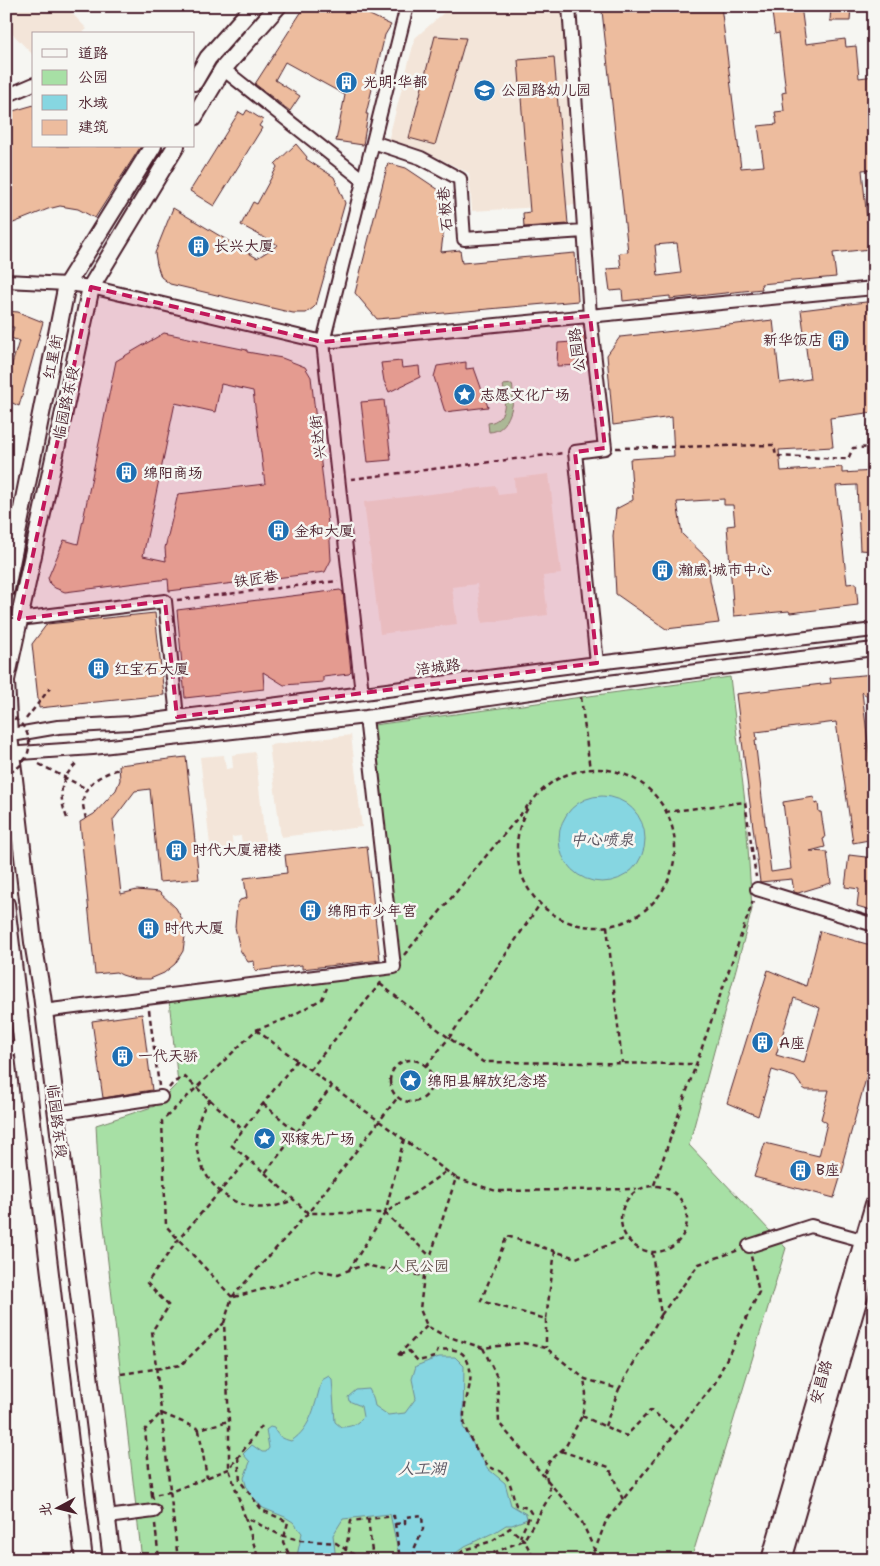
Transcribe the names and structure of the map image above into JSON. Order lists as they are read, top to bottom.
{
  "streets": {
    "main road": ["红星街", "临园路东段", "安昌路"],
    "street": [
      "石板巷",
      "公园路",
      "兴达街",
      "涪城路"
    ],
    "path": ["铁匠巷"]
  },
  "crossings": [
    ["石板巷", "公园路"],
    ["石板巷", "兴达街"],
    ["公园路", "涪城路"],
    ["临园路东段", "涪城路"],
    ["兴达街", "铁匠巷"],
    ["兴达街", "涪城路"]
  ],
  "water": ["中心喷泉", "人工湖"],
  "parks": ["人民公园"],
  "places": {
    "building": [
      "光明·华都",
      "长兴大厦",
      "新华饭店",
      "绵阳商场",
      "金和大厦",
      "瀚威·城市中心",
      "红宝石大厦",
      "时代大厦裙楼",
      "绵阳市少年宫",
      "时代大厦",
      "A座",
      "一代天骄",
      "B座"
    ],
    "school or university": ["公园路幼儿园"],
    "place": ["志愿文化广场", "绵阳县解放纪念塔", "邓稼先广场"]
  },
  "legend": [
    "道路",
    "公园",
    "水域",
    "建筑"
  ],
  "north": "left"
}
